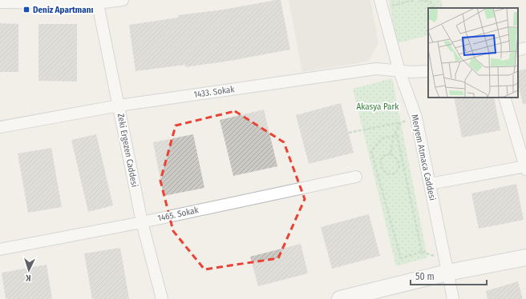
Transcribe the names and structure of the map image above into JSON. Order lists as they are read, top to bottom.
{
  "streets": {
    "street": [
      "1433. Sokak",
      "Zeki Ergezen Caddesi",
      "Meryem Atmaca Caddesi",
      "1465. Sokak"
    ]
  },
  "crossings": [
    ["1433. Sokak", "Zeki Ergezen Caddesi"],
    ["1433. Sokak", "Meryem Atmaca Caddesi"],
    ["Zeki Ergezen Caddesi", "1465. Sokak"]
  ],
  "parks": ["Akasya Park"],
  "places": {
    "transit": ["Deniz Apartmanı"]
  },
  "scale_bar": "50 m",
  "north": "bottom"
}
